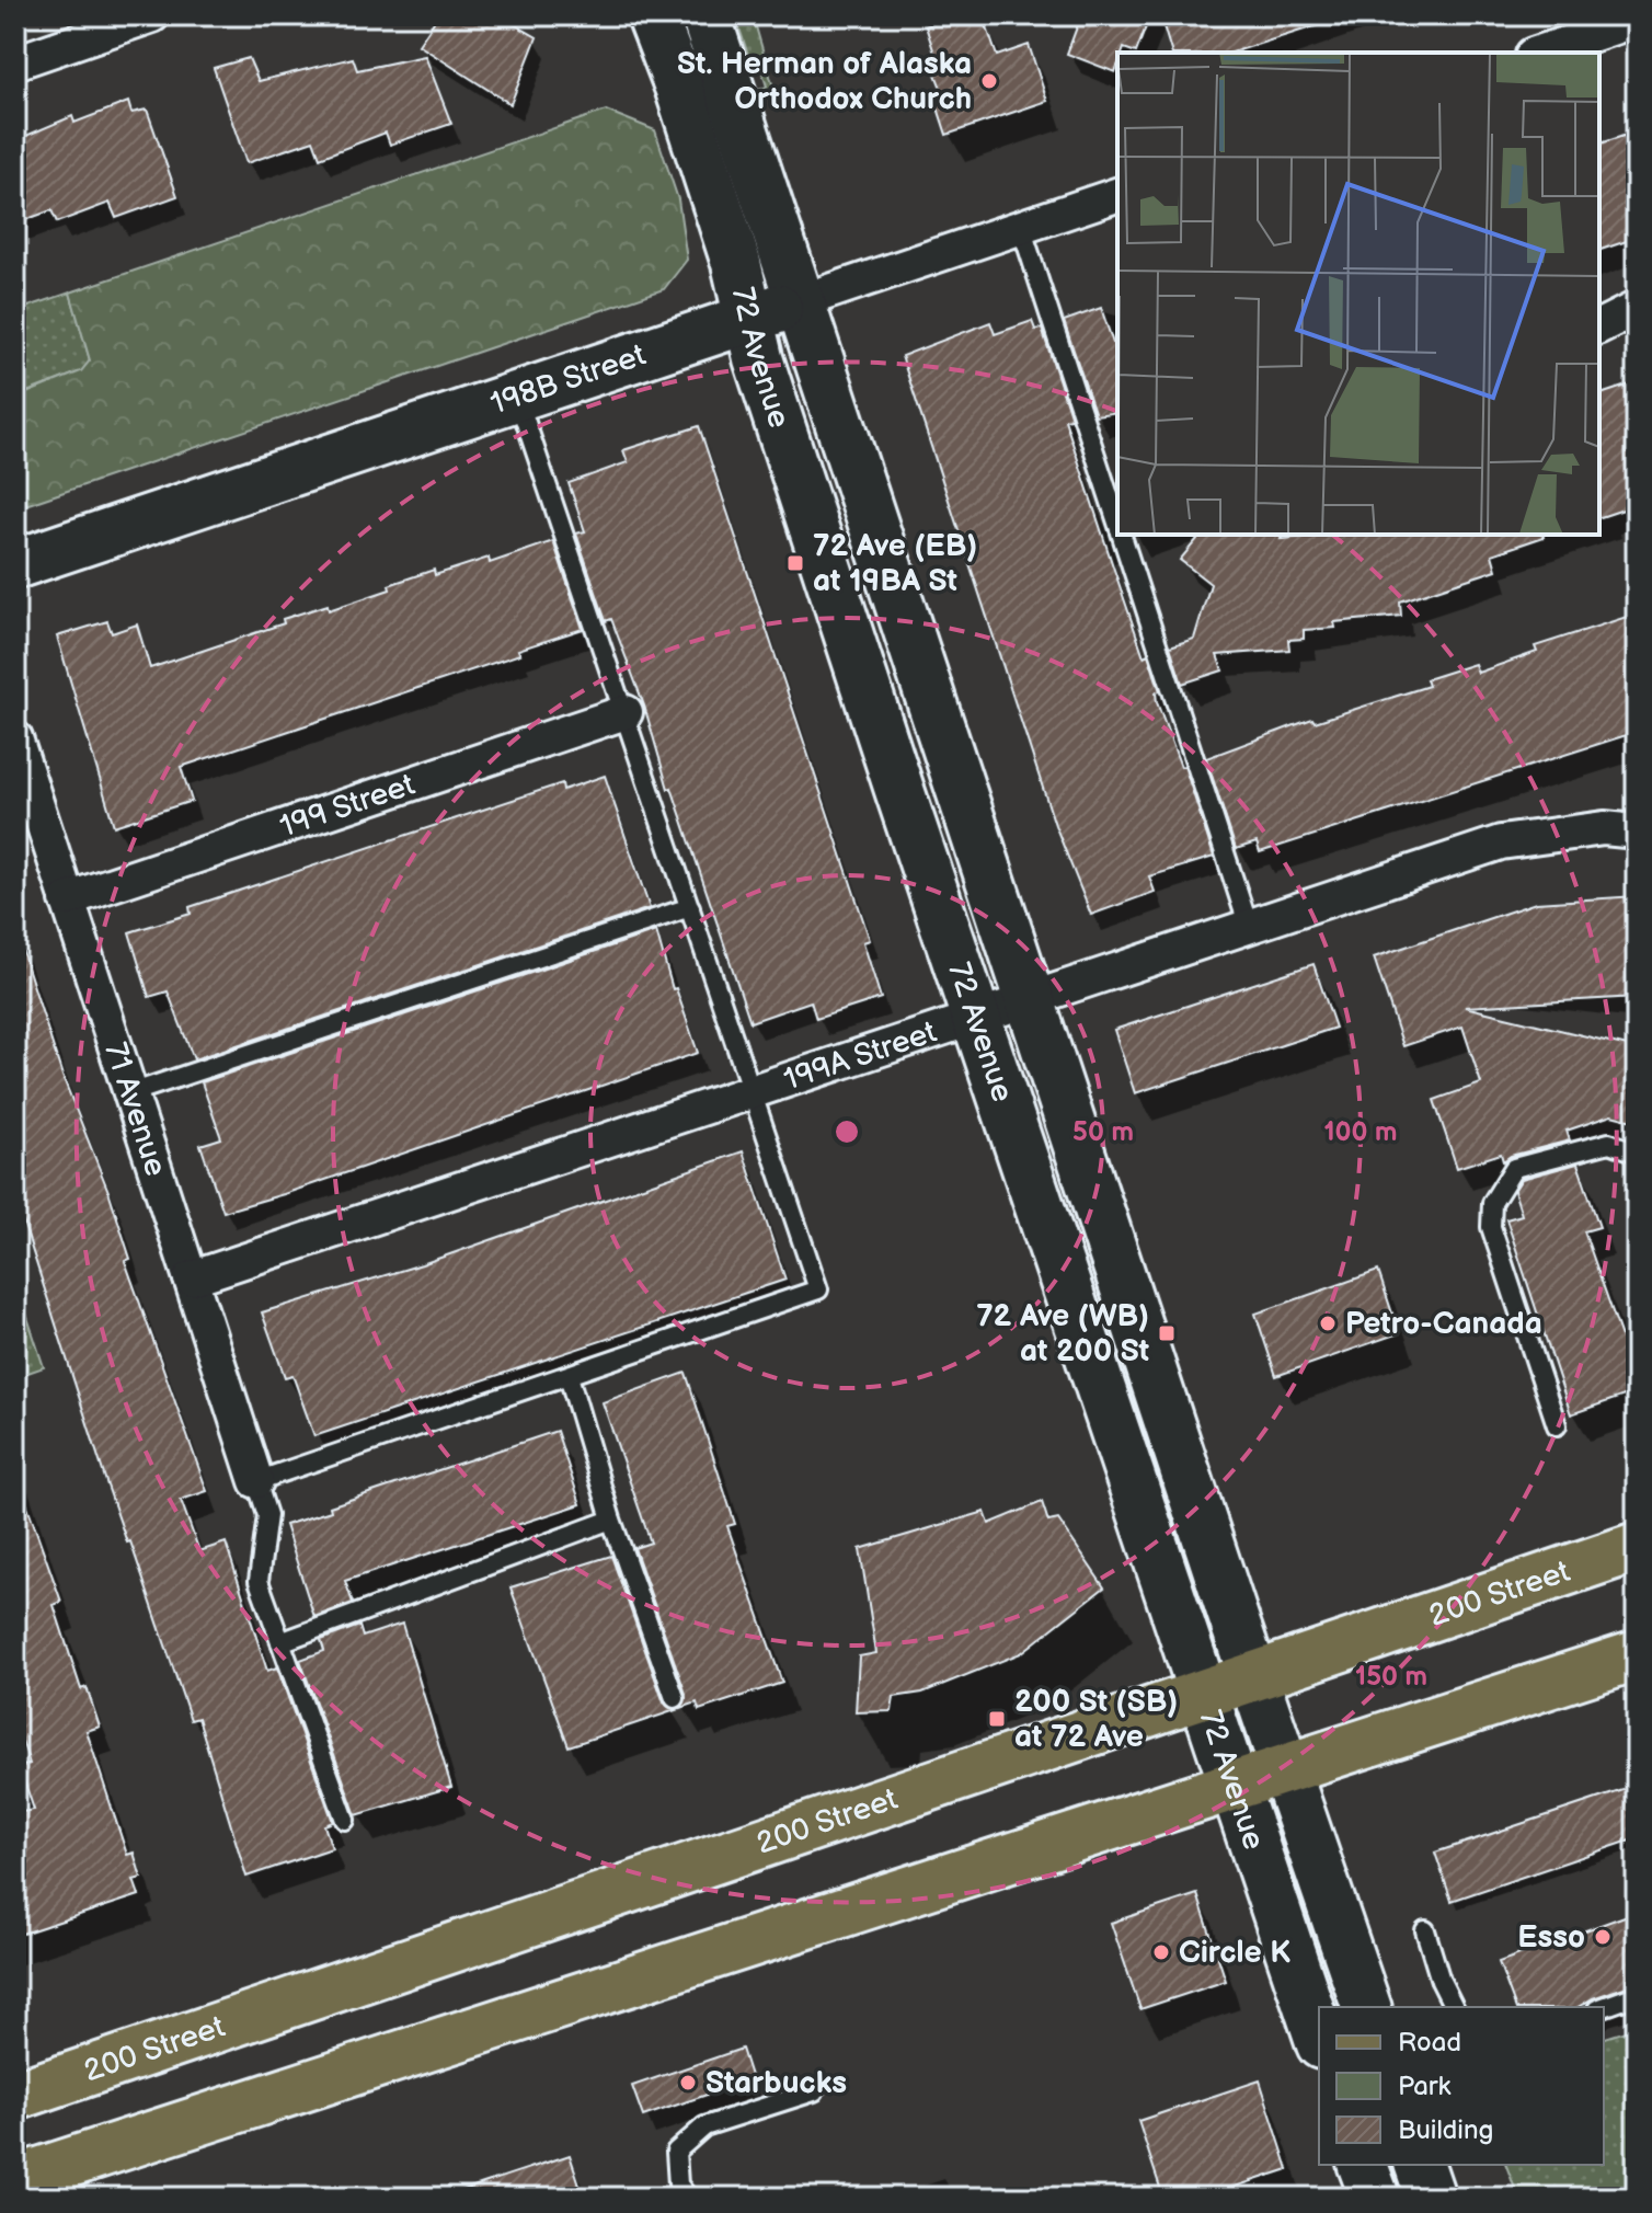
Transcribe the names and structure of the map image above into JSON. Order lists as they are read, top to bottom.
{
  "streets": {
    "main road": ["72 Avenue", "198B Street", "200 Street"],
    "street": ["199 Street", "199A Street", "71 Avenue"]
  },
  "crossings": [
    ["72 Avenue", "198B Street"],
    ["72 Avenue", "199A Street"],
    ["72 Avenue", "200 Street"],
    ["199 Street", "71 Avenue"],
    ["199A Street", "71 Avenue"]
  ],
  "places": {
    "other": [
      "St. Herman of Alaska Orthodox Church",
      "Petro-Canada",
      "Esso",
      "Circle K",
      "Starbucks"
    ],
    "transit": ["72 Ave (EB) at 19BA St", "72 Ave (WB) at 200 St", "200 St (SB) at 72 Ave"]
  },
  "legend": ["Road", "Park", "Building"],
  "rings": ["50 m", "100 m", "150 m"]
}
